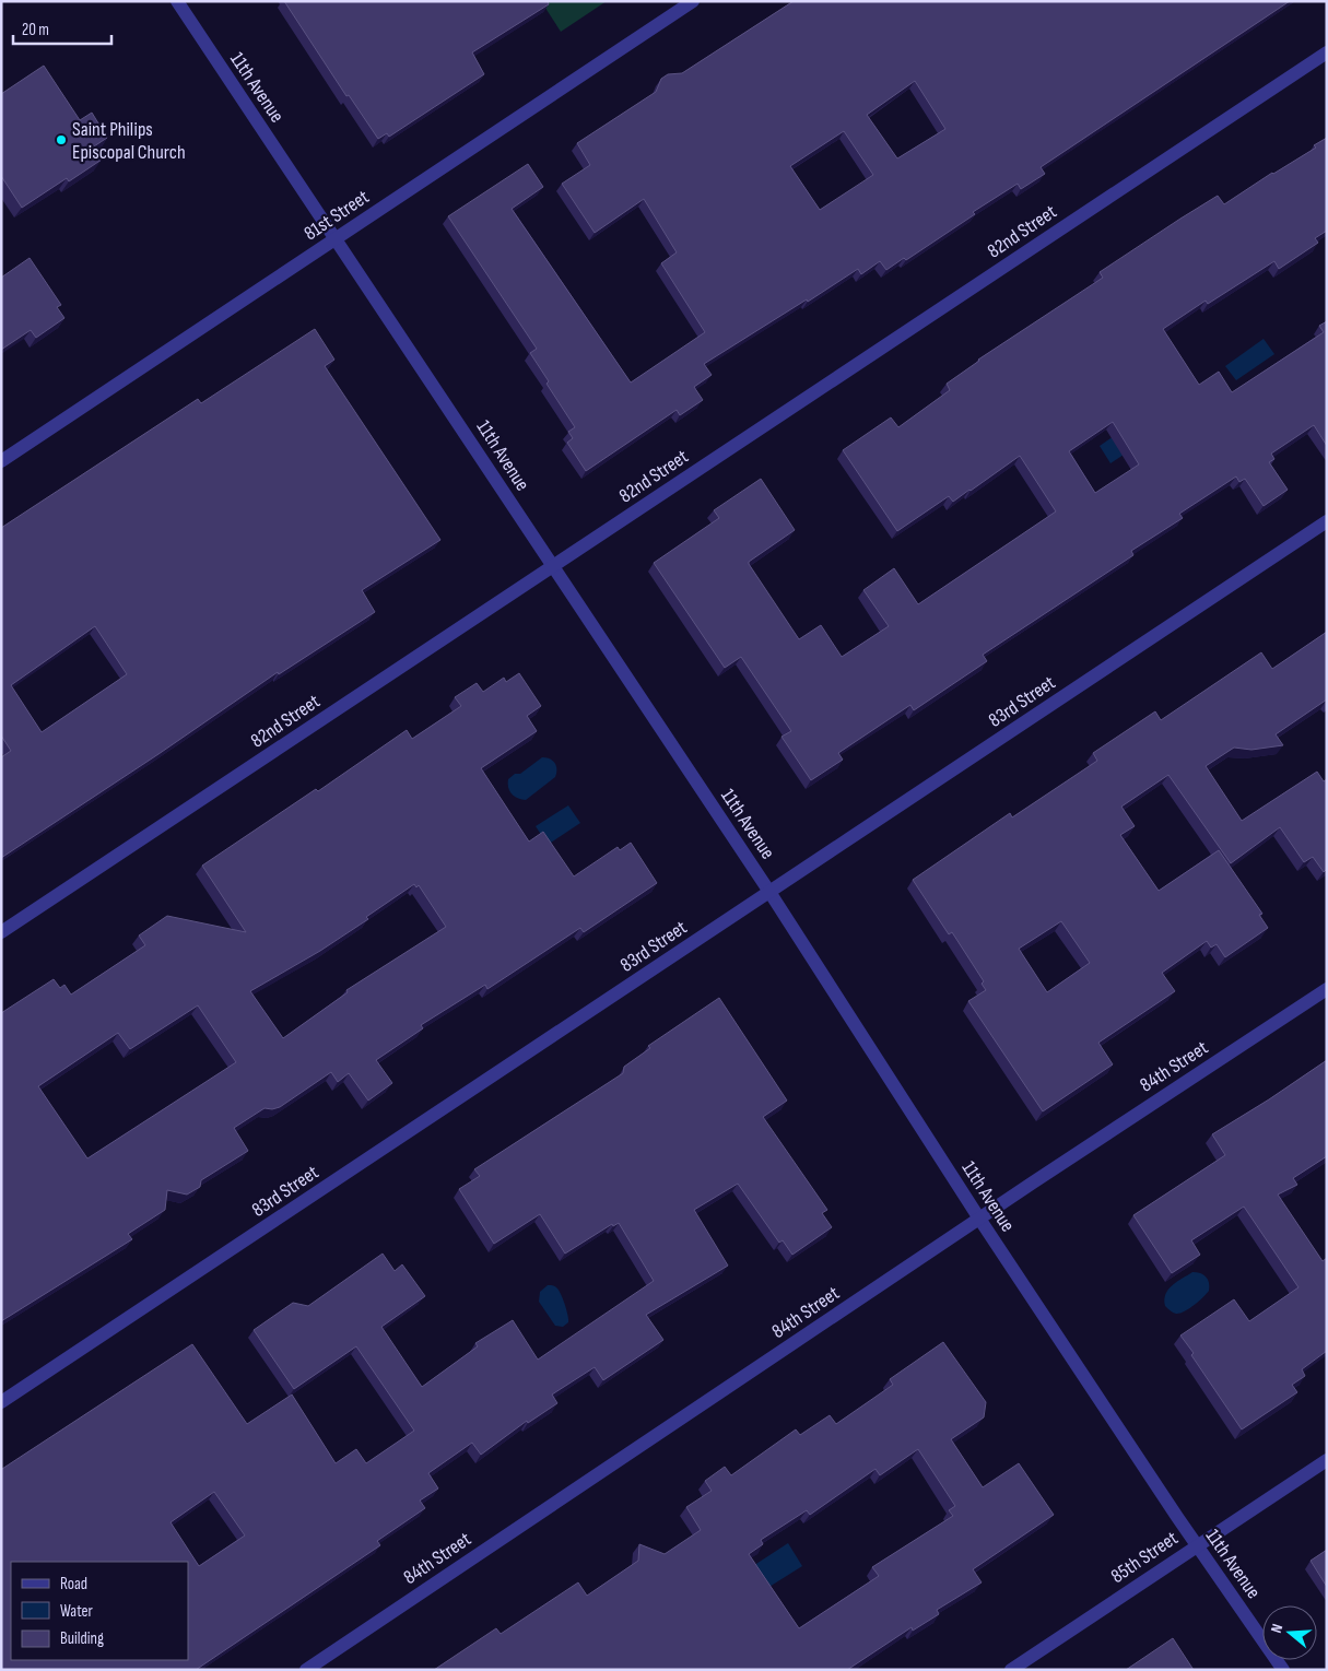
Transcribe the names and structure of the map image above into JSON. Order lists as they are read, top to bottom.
{
  "streets": {
    "street": [
      "11th Avenue",
      "81st Street",
      "82nd Street",
      "83rd Street",
      "84th Street",
      "85th Street"
    ]
  },
  "crossings": [
    ["11th Avenue", "81st Street"],
    ["11th Avenue", "82nd Street"],
    ["11th Avenue", "83rd Street"],
    ["11th Avenue", "84th Street"],
    ["11th Avenue", "85th Street"]
  ],
  "places": ["Saint Philips Episcopal Church"],
  "legend": ["Road", "Water", "Building"],
  "scale_bar": "20 m",
  "north": "left"
}
